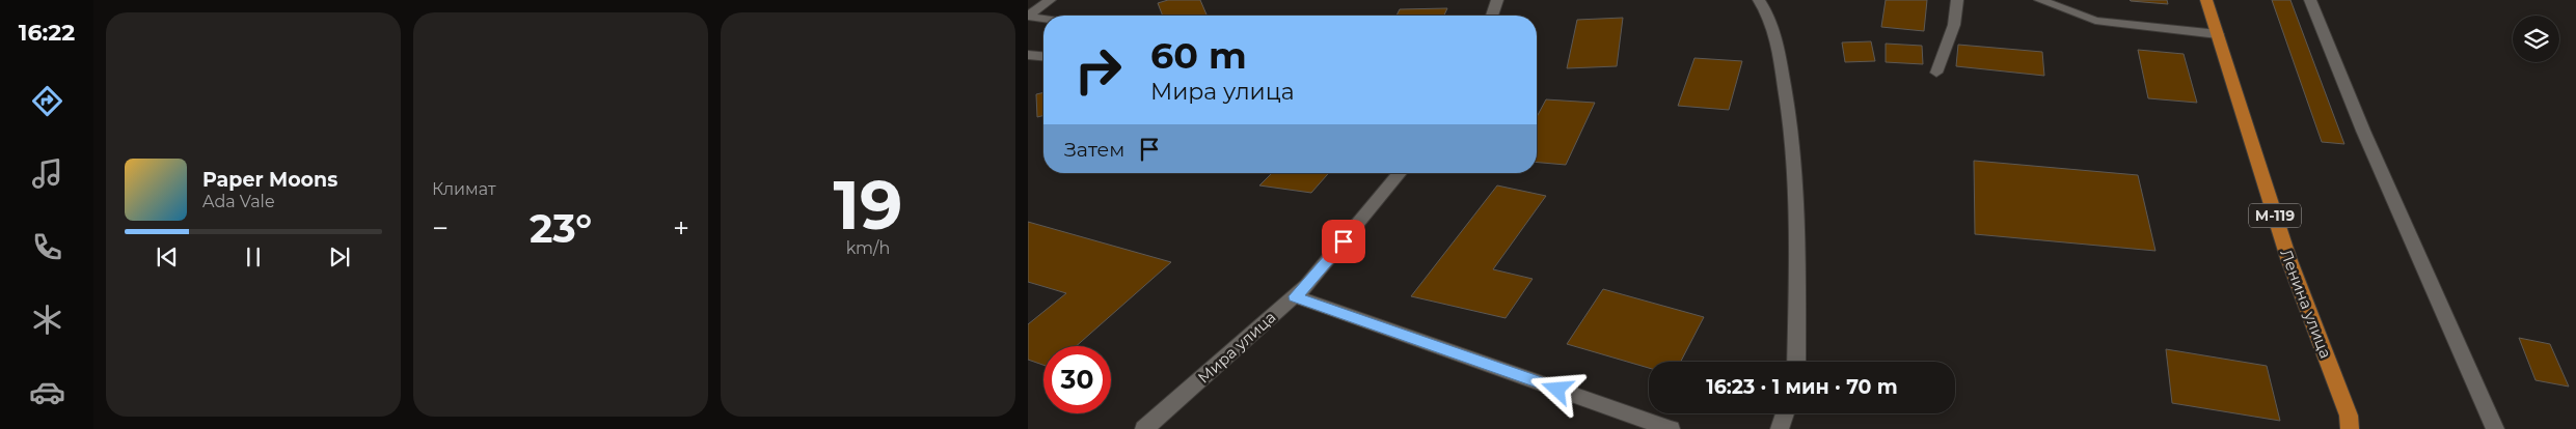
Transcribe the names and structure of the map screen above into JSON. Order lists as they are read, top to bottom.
{
  "streets": {
    "main road": ["М-119", "Ленина улица"],
    "street": ["Мира улица"]
  },
  "page": {
    "tabs": "16:22",
    "tile": [
      "Климат",
      ["19", "km/h"]
    ],
    "turn": ["60 m", "Мира улица"],
    "then": "Затем",
    "song": ["Paper Moons", "Ada Vale"],
    "heat": ["−", "23°", "+"],
    "limit": "30",
    "trip": "16:23 · 1 мин · 70 m"
  }
}
